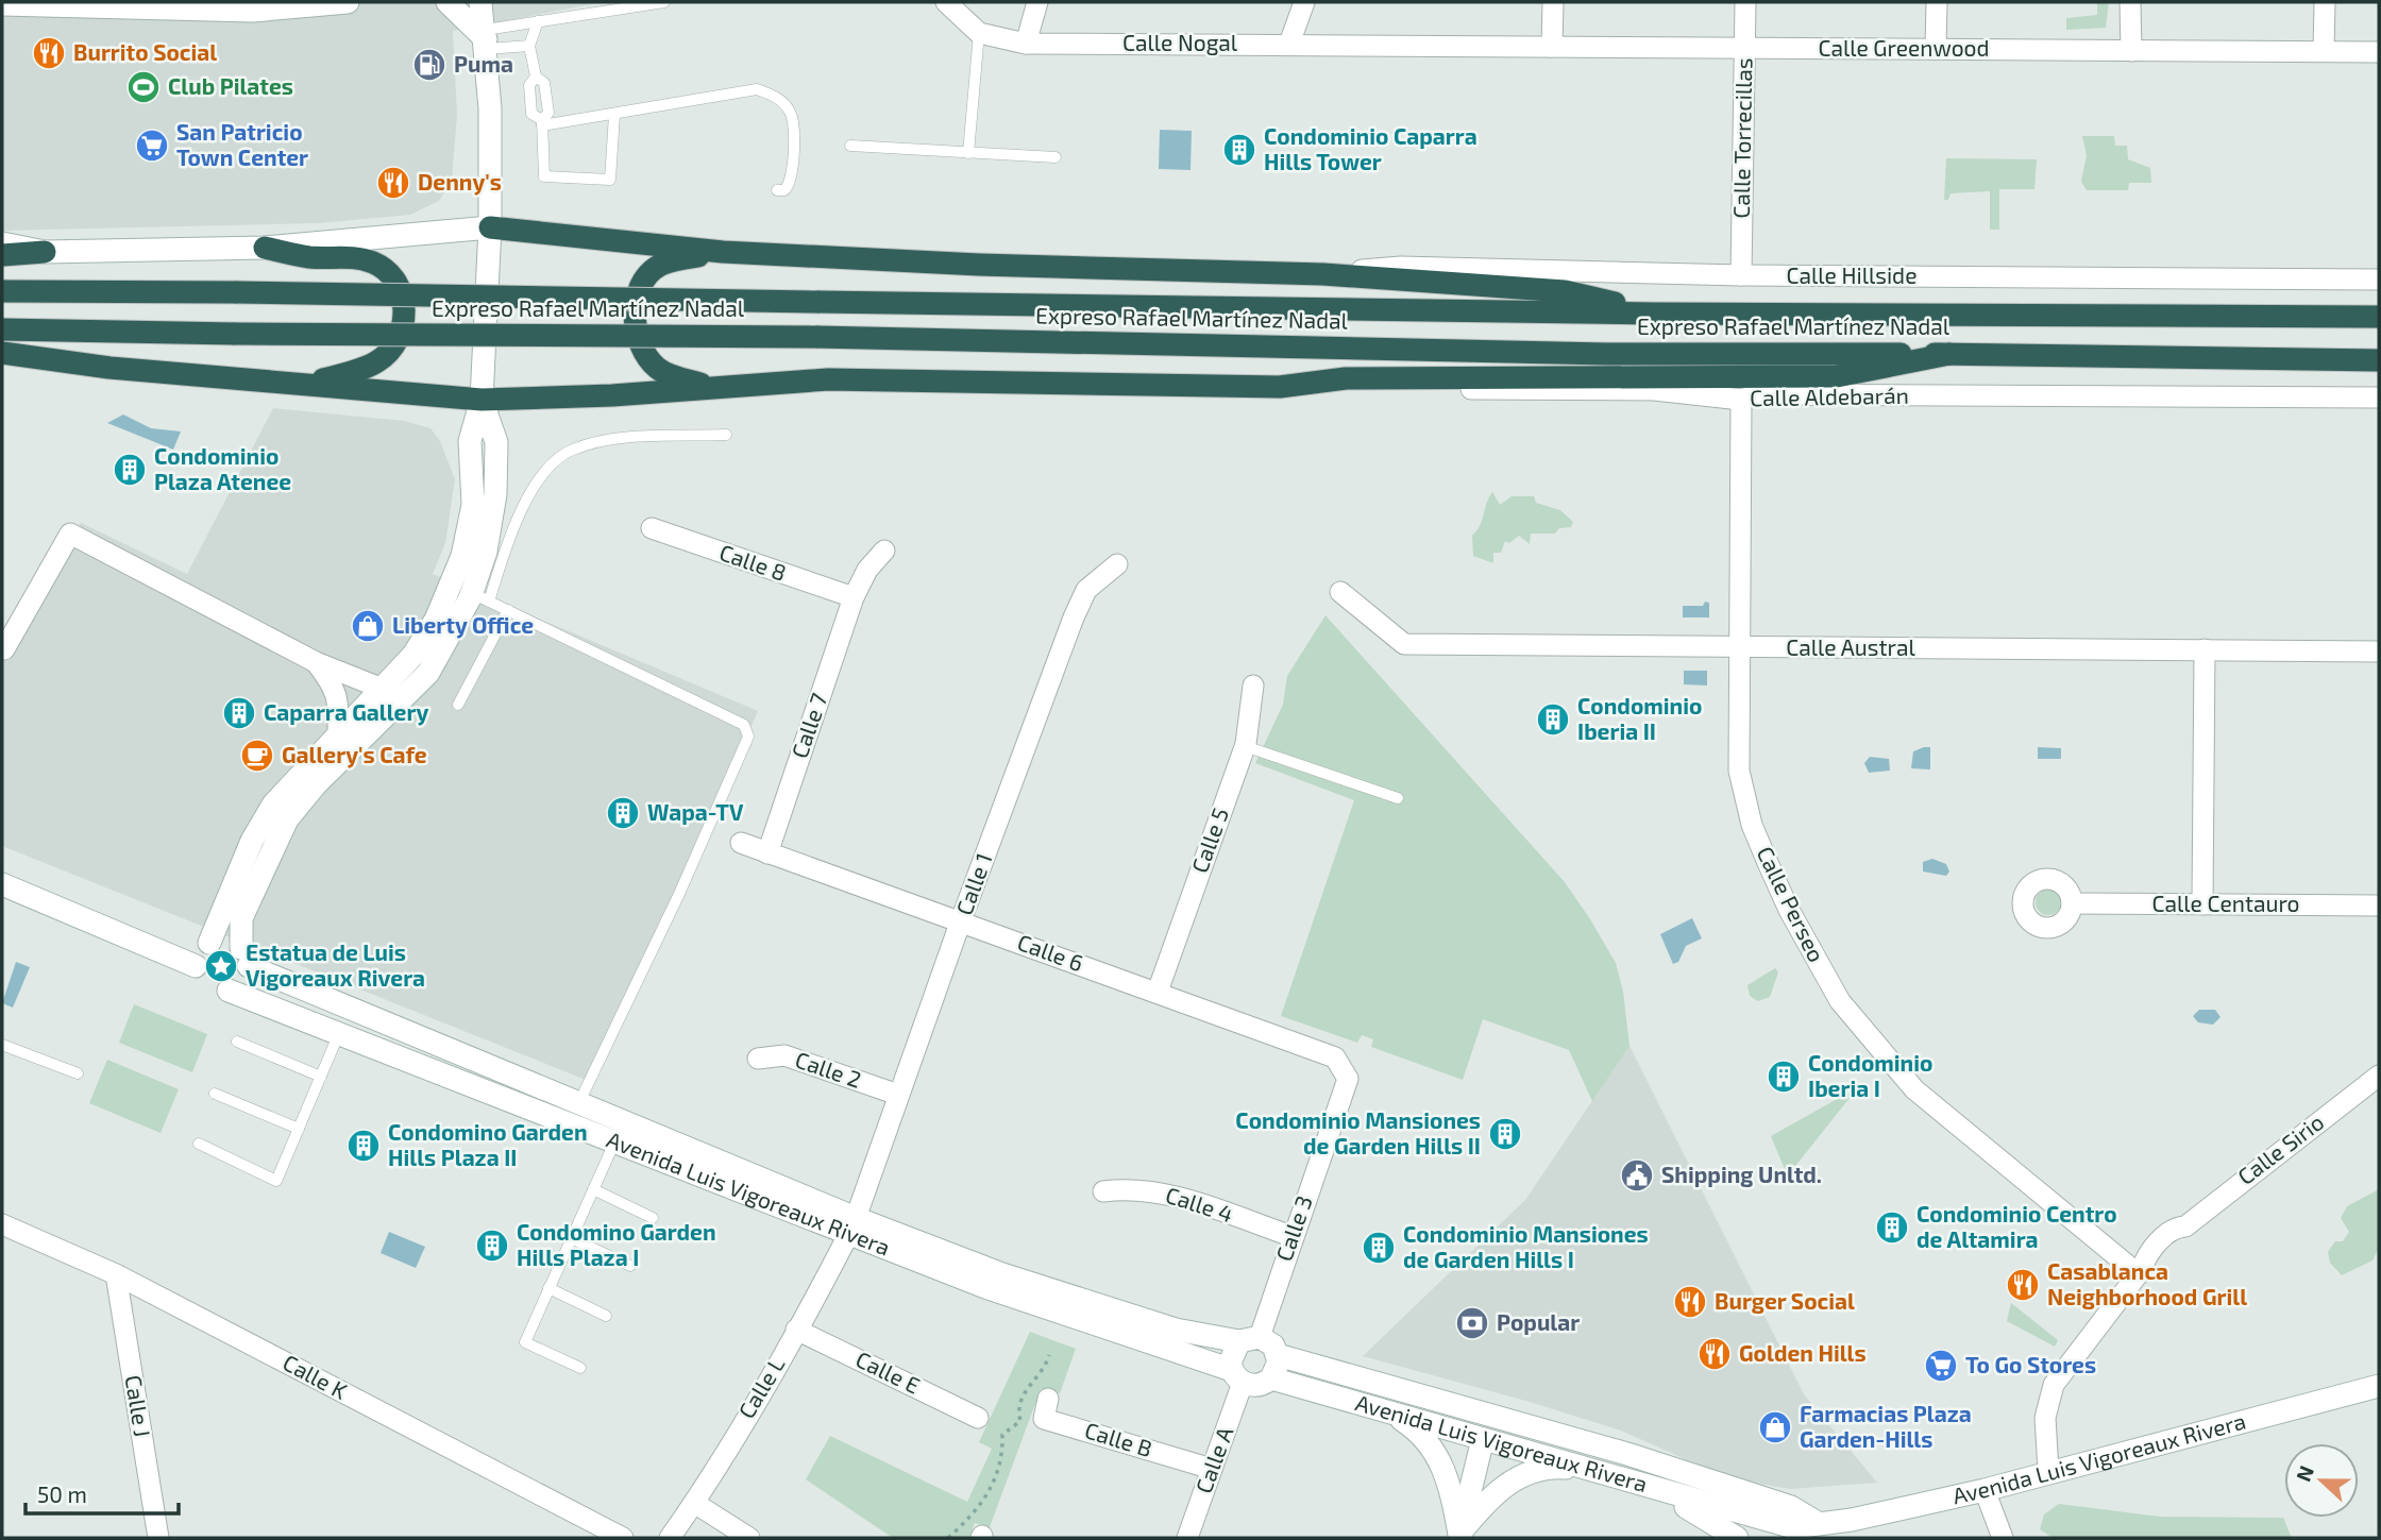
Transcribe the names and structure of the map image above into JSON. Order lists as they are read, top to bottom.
{
  "streets": {
    "highway": ["Expreso Rafael Martínez Nadal"],
    "main road": ["Avenida Luis Vigoreaux Rivera"],
    "street": [
      "Calle Nogal",
      "Calle Greenwood",
      "Calle Torrecillas",
      "Calle Hillside",
      "Calle Aldebarán",
      "Calle 8",
      "Calle Austral",
      "Calle 7",
      "Calle 5",
      "Calle 1",
      "Calle Perseo",
      "Calle Centauro",
      "Calle 6",
      "Calle 2",
      "Calle Sirio",
      "Calle 4",
      "Calle 3",
      "Calle E",
      "Calle K",
      "Calle L",
      "Calle J",
      "Calle B",
      "Calle A"
    ]
  },
  "crossings": [
    ["Calle Nogal", "Calle Greenwood"],
    ["Calle Greenwood", "Calle Torrecillas"],
    ["Calle Torrecillas", "Calle Hillside"],
    ["Calle Aldebarán", "Calle Perseo"],
    ["Calle 8", "Calle 7"],
    ["Calle Austral", "Calle Perseo"],
    ["Calle 7", "Calle 6"],
    ["Calle 5", "Calle 6"],
    ["Calle 1", "Calle 6"],
    ["Calle 1", "Calle 2"],
    ["Calle 1", "Avenida Luis Vigoreaux Rivera"],
    ["Calle 1", "Calle L"],
    ["Calle Perseo", "Calle Sirio"],
    ["Calle 6", "Calle 3"],
    ["Calle Sirio", "Avenida Luis Vigoreaux Rivera"],
    ["Avenida Luis Vigoreaux Rivera", "Calle 3"],
    ["Avenida Luis Vigoreaux Rivera", "Calle L"],
    ["Avenida Luis Vigoreaux Rivera", "Calle A"],
    ["Calle 4", "Calle 3"],
    ["Calle 3", "Calle A"],
    ["Calle E", "Calle L"],
    ["Calle K", "Calle J"],
    ["Calle B", "Calle A"]
  ],
  "places": {
    "restaurant": [
      "Burrito Social",
      "Denny's",
      "Casablanca Neighborhood Grill",
      "Burger Social",
      "Golden Hills"
    ],
    "fuel station": ["Puma"],
    "sports": ["Club Pilates"],
    "supermarket": ["San Patricio Town Center", "To Go Stores"],
    "building": [
      "Condominio Caparra Hills Tower",
      "Condominio Plaza Atenee",
      "Caparra Gallery",
      "Condominio Iberia II",
      "Wapa-TV",
      "Condominio Iberia I",
      "Condominio Mansiones de Garden Hills II",
      "Condomino Garden Hills Plaza II",
      "Condominio Centro de Altamira",
      "Condomino Garden Hills Plaza I",
      "Condominio Mansiones de Garden Hills I"
    ],
    "shop": ["Liberty Office", "Farmacias Plaza Garden-Hills"],
    "cafe": ["Gallery's Cafe"],
    "place": ["Estatua de Luis Vigoreaux Rivera"],
    "public building": ["Shipping Unltd."],
    "bank": ["Popular"]
  },
  "scale_bar": "50 m",
  "north": "left"
}
